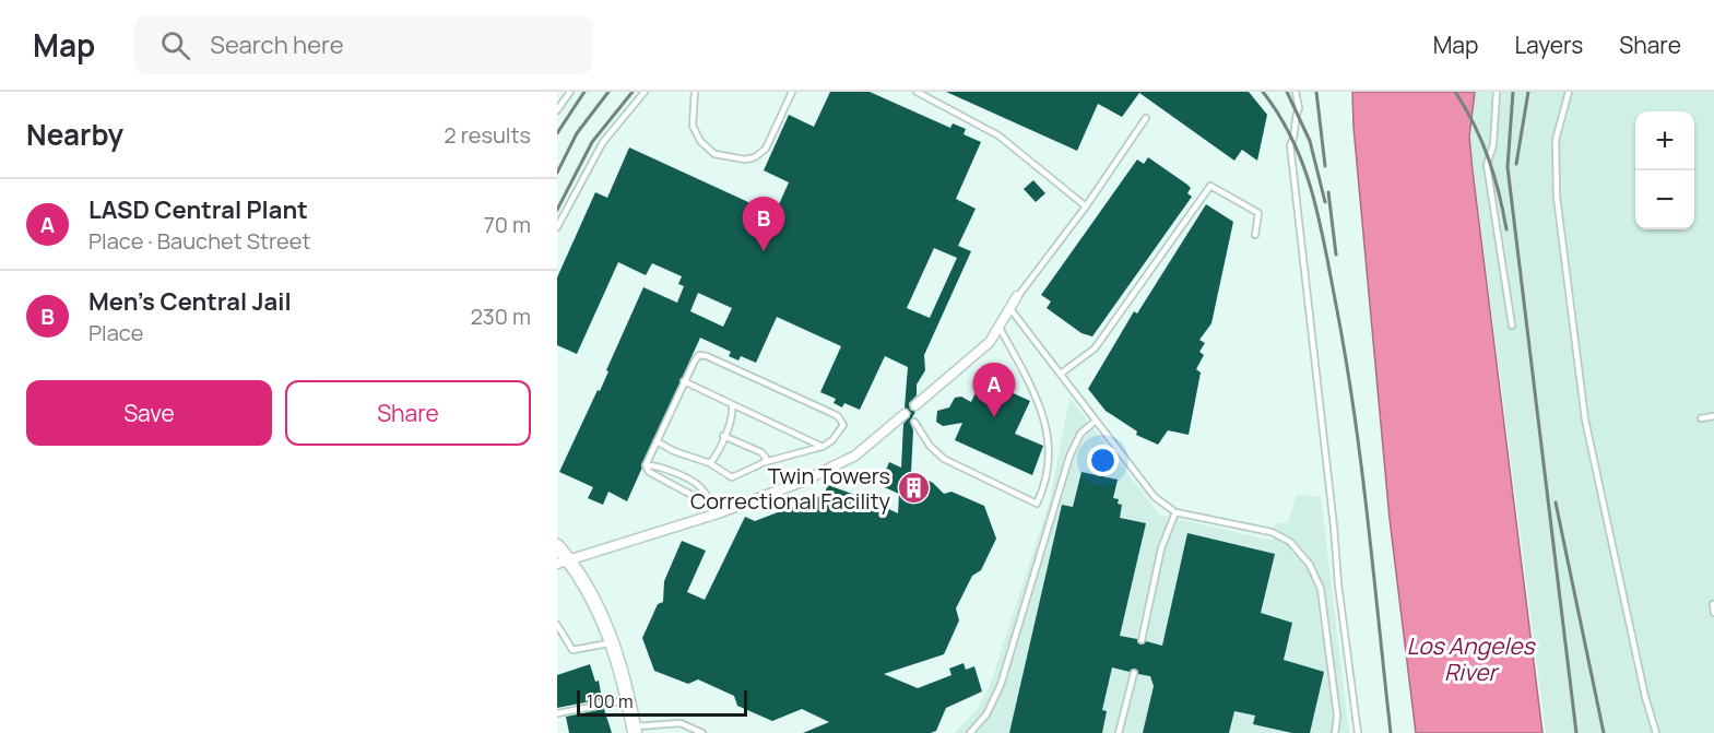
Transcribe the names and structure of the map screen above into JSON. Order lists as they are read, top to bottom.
{
  "water": ["Los Angeles River"],
  "places": {
    "building": ["Twin Towers Correctional Facility"]
  },
  "scale_bar": "100 m",
  "page": {
    "header": "Map",
    "search": "Search here",
    "nav": ["Map", "Layers", "Share"],
    "heading": ["Nearby", "2 results"],
    "map_buttons": ["+", "−"],
    "list": [
      {
        "mark": "A",
        "name": "LASD Central Plant",
        "note": "Place · Bauchet Street",
        "value": "70 m"
      },
      {
        "mark": "B",
        "name": "Men's Central Jail",
        "note": "Place",
        "value": "230 m"
      }
    ],
    "pins": ["B", "A"],
    "buttons": ["Save", "Share"],
    "scale": "100 m"
  }
}
